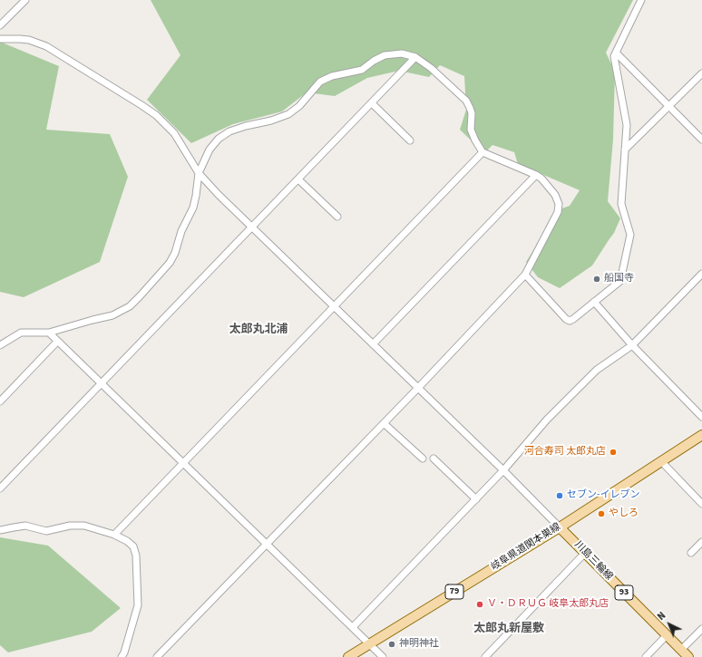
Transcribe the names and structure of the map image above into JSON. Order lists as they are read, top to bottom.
{
  "streets": {
    "main road": [
      "岐阜県道関本巣線",
      "川島三輪線",
      "79",
      "93"
    ]
  },
  "crossings": [
    ["岐阜県道関本巣線", "川島三輪線"]
  ],
  "districts": ["太郎丸北浦", "太郎丸新屋敷"],
  "places": [
    "船国寺",
    "河合寿司 太郎丸店",
    "セブン-イレブン",
    "やしろ",
    "Ｖ・ＤＲＵＧ 岐阜太郎丸店",
    "神明神社"
  ],
  "north": "top left"
}
